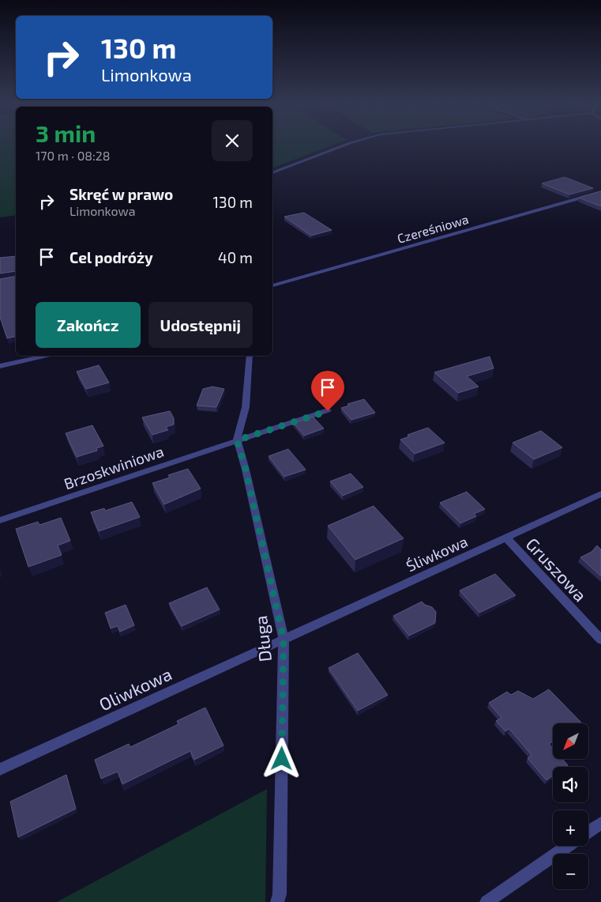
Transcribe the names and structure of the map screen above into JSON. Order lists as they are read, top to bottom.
{
  "streets": {
    "street": [
      "Czereśniowa",
      "Brzoskwiniowa",
      "Śliwkowa",
      "Gruszowa",
      "Długa",
      "Oliwkowa"
    ]
  },
  "crossings": [
    ["Brzoskwiniowa", "Długa"],
    ["Śliwkowa", "Gruszowa"],
    ["Śliwkowa", "Długa"],
    ["Śliwkowa", "Oliwkowa"],
    ["Długa", "Oliwkowa"]
  ],
  "north": "bottom left",
  "page": {
    "turn": ["130 m", "Limonkowa"],
    "heading": ["3 min", "170 m · 08:28"],
    "list": [
      {
        "name": "Skręć w prawo",
        "note": "Limonkowa",
        "value": "130 m"
      },
      {
        "name": "Cel podróży",
        "value": "40 m"
      }
    ],
    "buttons": ["Zakończ", "Udostępnij"],
    "map_buttons": ["+", "−"]
  }
}
